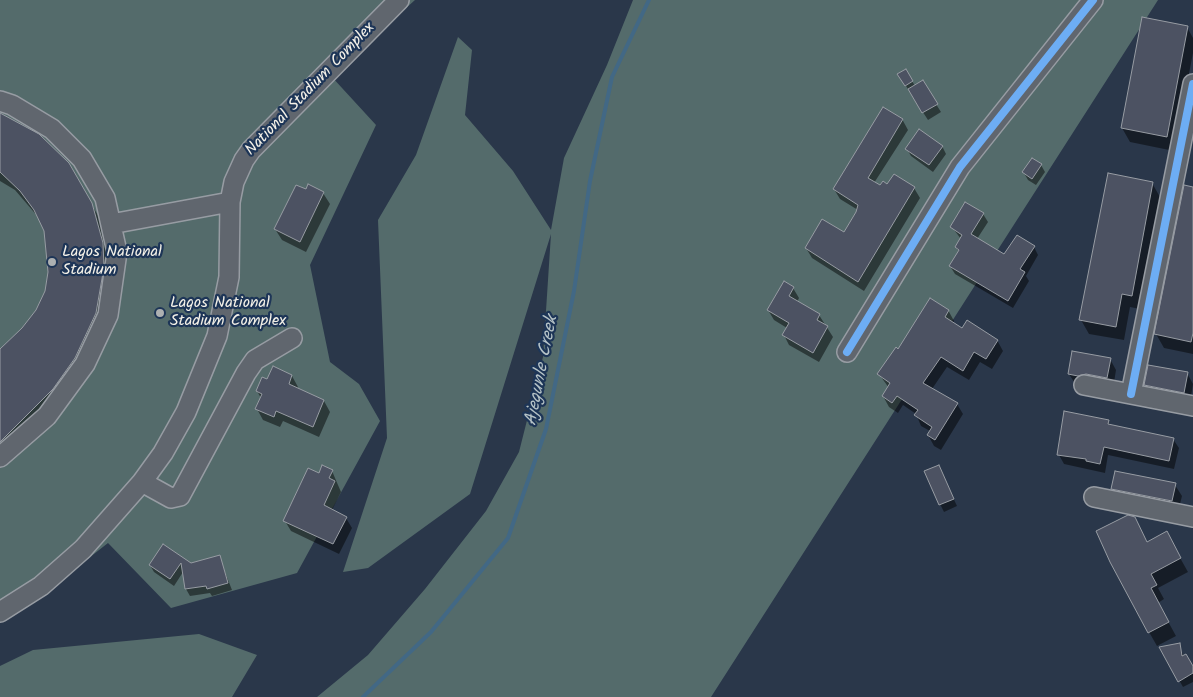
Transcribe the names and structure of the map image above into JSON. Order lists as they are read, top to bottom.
{
  "streets": {
    "street": ["National Stadium Complex"]
  },
  "water": ["Ajegunle Creek"],
  "places": ["Lagos National Stadium", "Lagos National Stadium Complex"]
}
